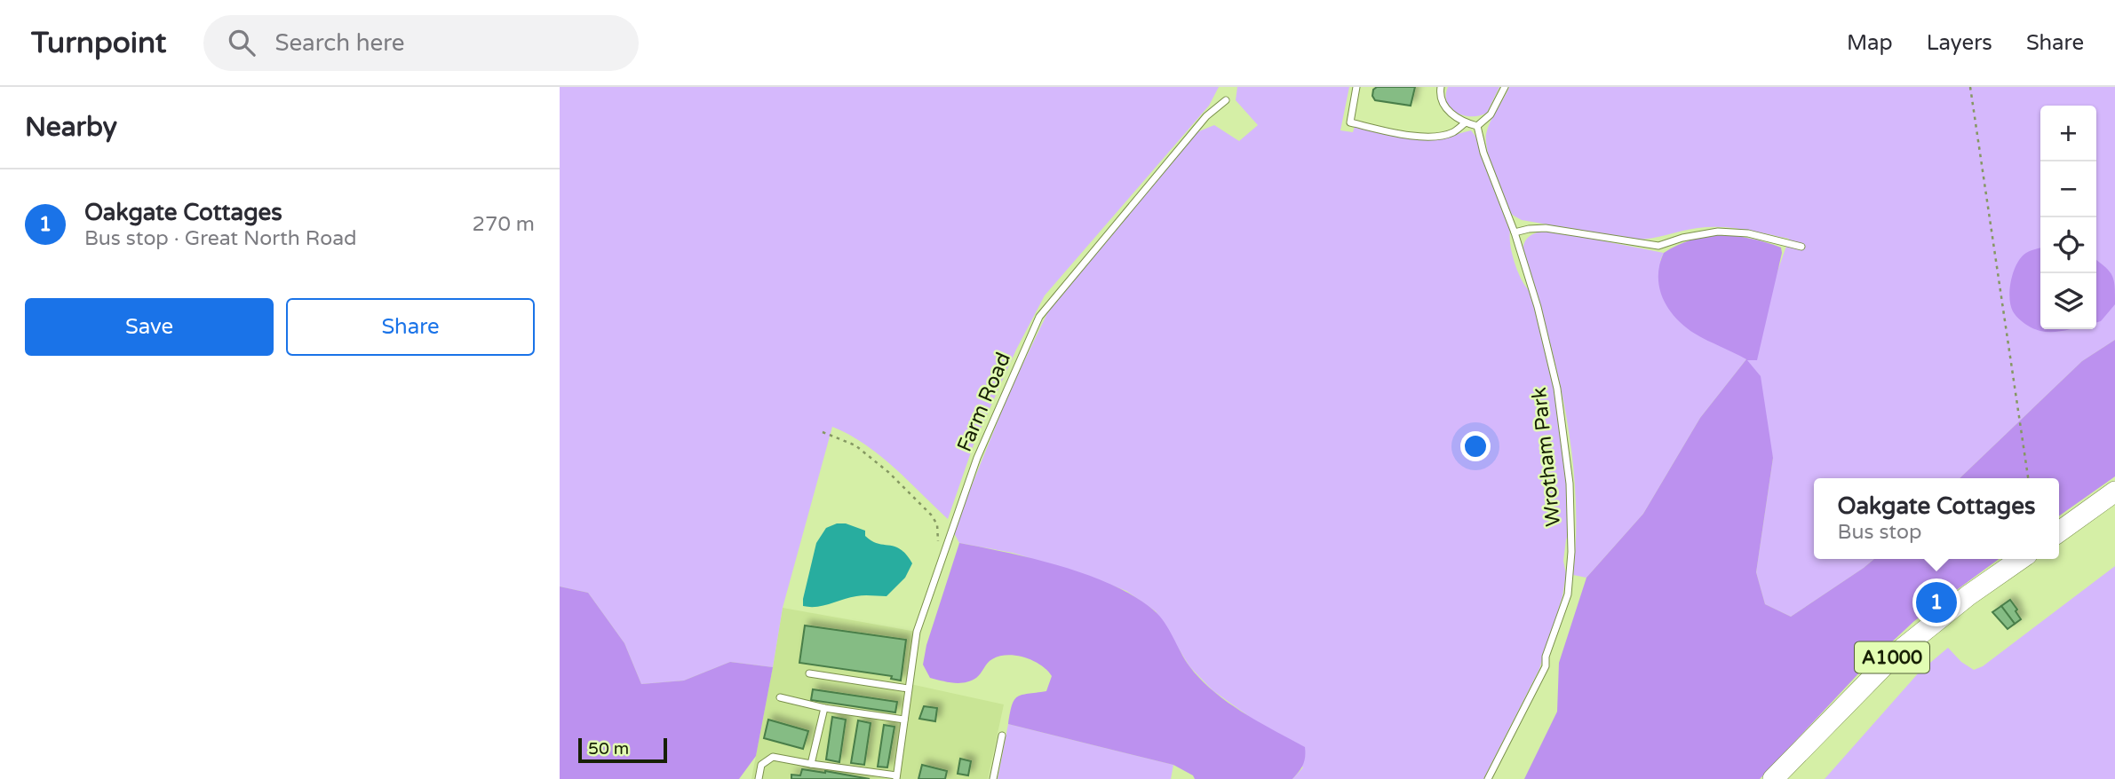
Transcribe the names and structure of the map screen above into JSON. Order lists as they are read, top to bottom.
{
  "streets": {
    "main road": ["A1000"],
    "lane": ["Farm Road", "Wrotham Park"]
  },
  "scale_bar": "50 m",
  "page": {
    "header": "Turnpoint",
    "search": "Search here",
    "nav": ["Map", "Layers", "Share"],
    "heading": "Nearby",
    "map_buttons": ["+", "−"],
    "list": [
      {
        "mark": "1",
        "name": "Oakgate Cottages",
        "note": "Bus stop · Great North Road",
        "value": "270 m"
      }
    ],
    "buttons": ["Save", "Share"],
    "popup": ["Oakgate Cottages", "Bus stop"],
    "pins": "1",
    "scale": "50 m"
  }
}
